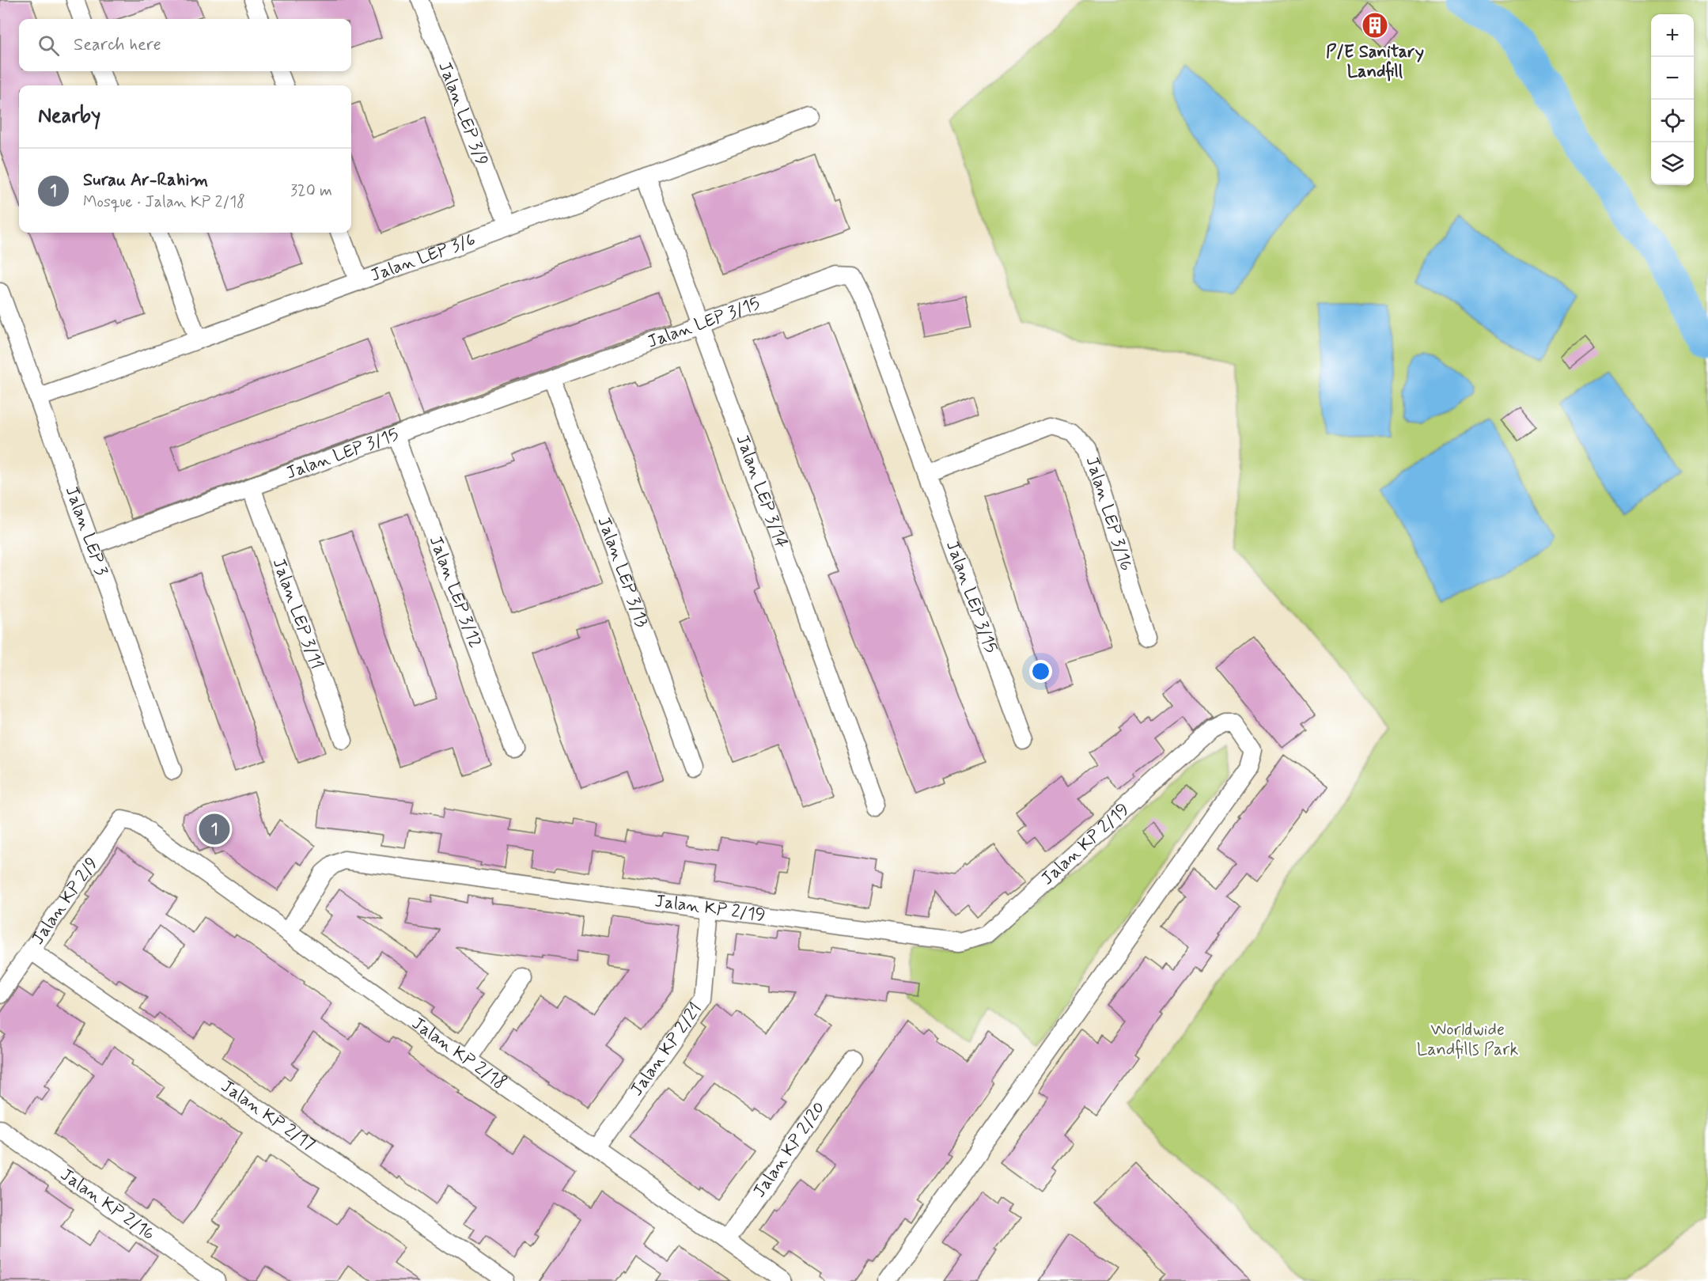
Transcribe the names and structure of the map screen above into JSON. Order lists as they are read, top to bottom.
{
  "streets": {
    "street": [
      "Jalan LEP 3/9",
      "Jalan LEP 3/6",
      "Jalan LEP 3/15",
      "Jalan LEP 3/14",
      "Jalan LEP 3/16",
      "Jalan LEP 3",
      "Jalan LEP 3/13",
      "Jalan LEP 3/12",
      "Jalan LEP 3/11",
      "Jalan KP 2/19",
      "Jalan KP 2/9",
      "Jalan KP 2/21",
      "Jalan KP 2/18",
      "Jalan KP 2/17",
      "Jalan KP 2/20",
      "Jalan KP 2/16"
    ]
  },
  "crossings": [
    ["Jalan LEP 3/9", "Jalan LEP 3/6"],
    ["Jalan LEP 3/6", "Jalan LEP 3/14"],
    ["Jalan LEP 3/6", "Jalan LEP 3"],
    ["Jalan LEP 3/15", "Jalan LEP 3/14"],
    ["Jalan LEP 3/15", "Jalan LEP 3/16"],
    ["Jalan LEP 3/15", "Jalan LEP 3"],
    ["Jalan LEP 3/15", "Jalan LEP 3/13"],
    ["Jalan LEP 3/15", "Jalan LEP 3/12"],
    ["Jalan LEP 3/15", "Jalan LEP 3/11"],
    ["Jalan KP 2/19", "Jalan KP 2/21"],
    ["Jalan KP 2/19", "Jalan KP 2/18"],
    ["Jalan KP 2/9", "Jalan KP 2/18"],
    ["Jalan KP 2/9", "Jalan KP 2/17"],
    ["Jalan KP 2/21", "Jalan KP 2/18"],
    ["Jalan KP 2/18", "Jalan KP 2/20"]
  ],
  "parks": ["Worldwide Landfills Park"],
  "places": {
    "building": ["P/E Sanitary Landfill"]
  },
  "page": {
    "map_buttons": ["+", "−"],
    "search": "Search here",
    "heading": "Nearby",
    "list": [
      {
        "mark": "1",
        "name": "Surau Ar-Rahim",
        "note": "Mosque · Jalan KP 2/18",
        "value": "320 m"
      }
    ],
    "pins": "1"
  }
}
